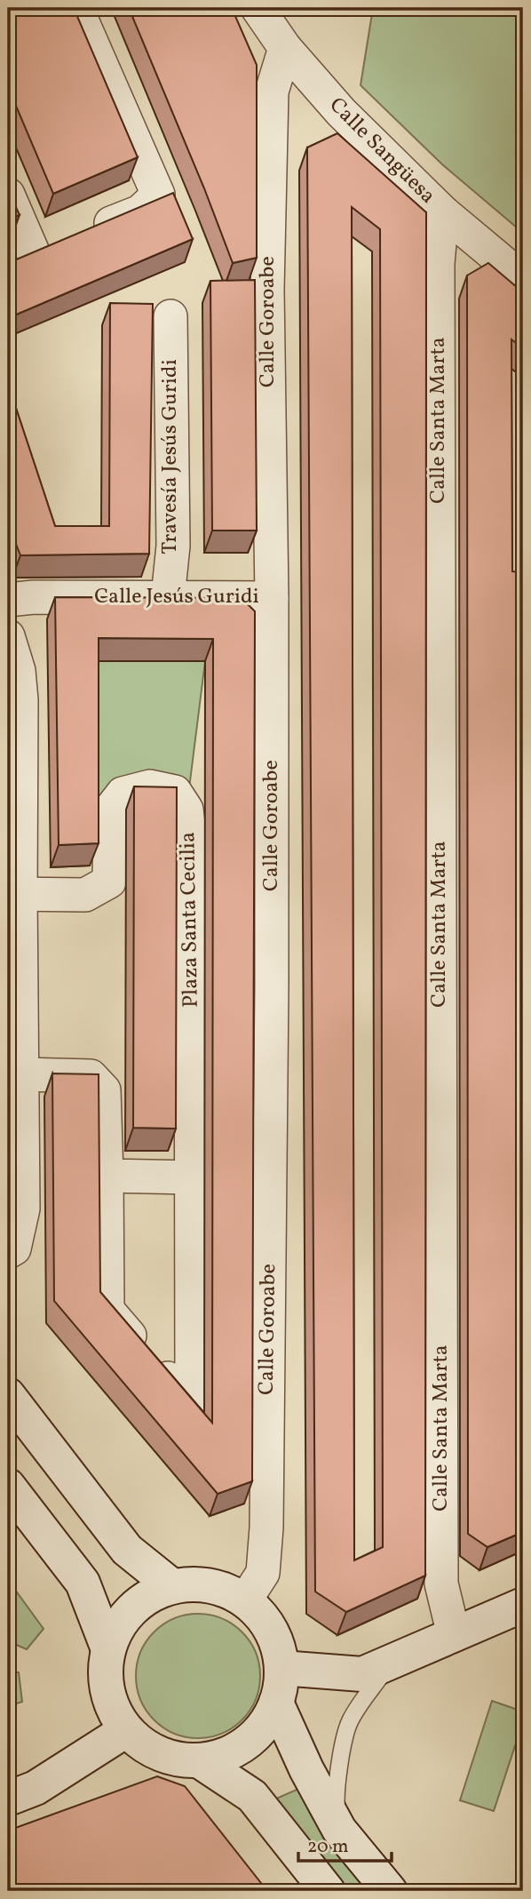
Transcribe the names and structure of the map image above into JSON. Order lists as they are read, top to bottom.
{
  "streets": {
    "street": [
      "Calle Sangüesa",
      "Calle Goroabe",
      "Calle Santa Marta",
      "Travesía Jesús Guridi",
      "Calle Jesús Guridi",
      "Plaza Santa Cecilia"
    ]
  },
  "crossings": [
    ["Calle Sangüesa", "Calle Goroabe"],
    ["Calle Sangüesa", "Calle Santa Marta"],
    ["Calle Goroabe", "Calle Jesús Guridi"],
    ["Travesía Jesús Guridi", "Calle Jesús Guridi"]
  ],
  "scale_bar": "20 m"
}
